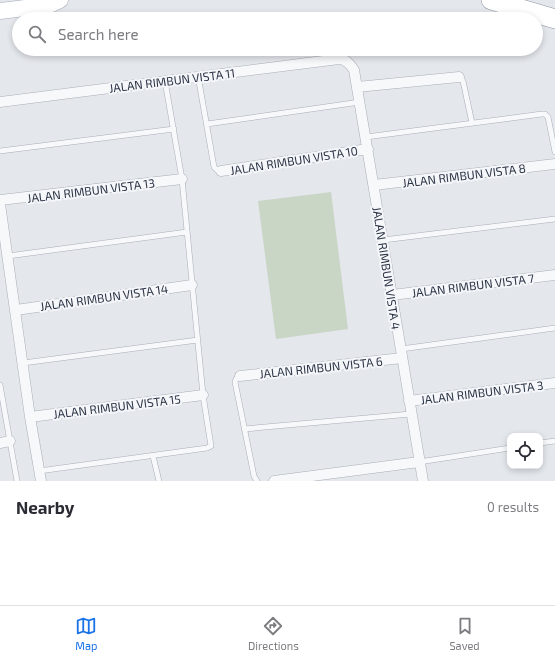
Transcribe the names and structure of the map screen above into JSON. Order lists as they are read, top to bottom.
{
  "streets": {
    "street": [
      "JALAN RIMBUN VISTA 11",
      "JALAN RIMBUN VISTA 10",
      "JALAN RIMBUN VISTA 8",
      "JALAN RIMBUN VISTA 13",
      "JALAN RIMBUN VISTA 4",
      "JALAN RIMBUN VISTA 7",
      "JALAN RIMBUN VISTA 14",
      "JALAN RIMBUN VISTA 6",
      "JALAN RIMBUN VISTA 3",
      "JALAN RIMBUN VISTA 15"
    ]
  },
  "crossings": [
    ["JALAN RIMBUN VISTA 11", "JALAN RIMBUN VISTA 4"],
    ["JALAN RIMBUN VISTA 10", "JALAN RIMBUN VISTA 4"],
    ["JALAN RIMBUN VISTA 8", "JALAN RIMBUN VISTA 4"],
    ["JALAN RIMBUN VISTA 4", "JALAN RIMBUN VISTA 7"],
    ["JALAN RIMBUN VISTA 4", "JALAN RIMBUN VISTA 6"],
    ["JALAN RIMBUN VISTA 4", "JALAN RIMBUN VISTA 3"]
  ],
  "page": {
    "search": "Search here",
    "heading": ["Nearby", "0 results"],
    "nav": ["Map", "Directions", "Saved"]
  }
}
